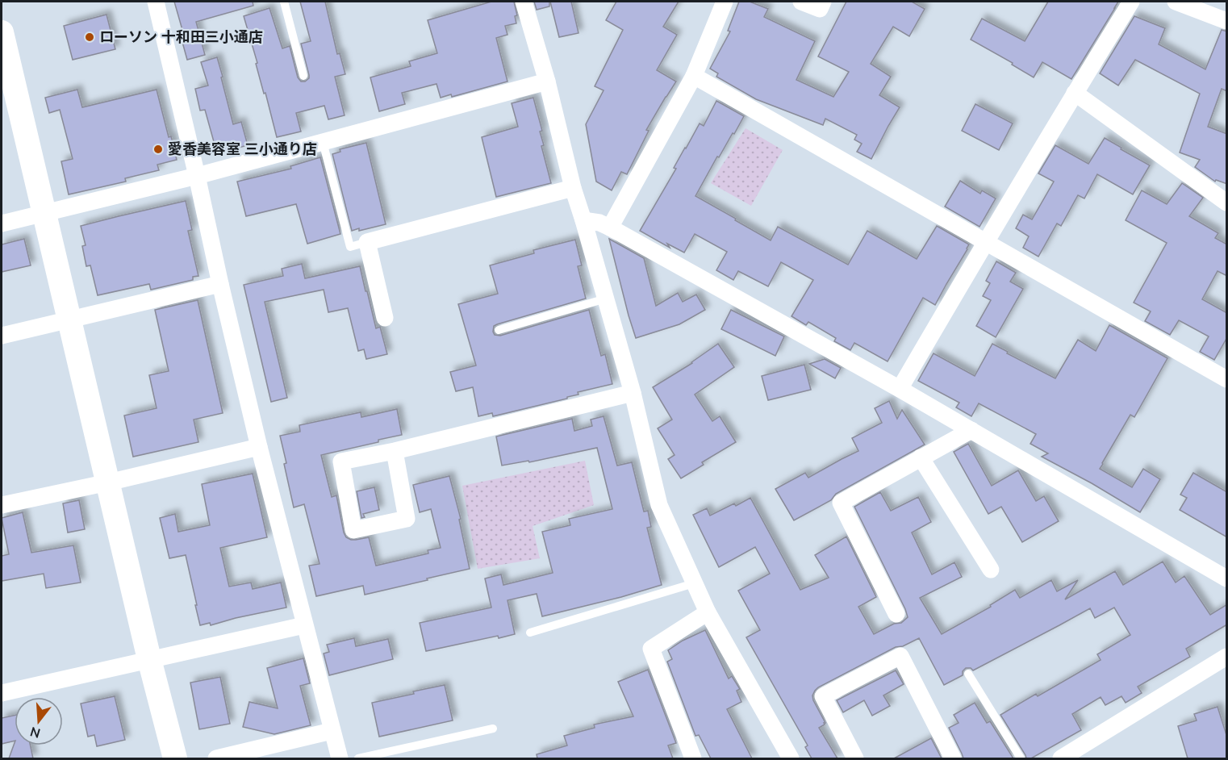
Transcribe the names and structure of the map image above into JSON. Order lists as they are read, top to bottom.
{
  "places": ["ローソン 十和田三小通店", "愛香美容室 三小通り店"],
  "north": "bottom"
}
